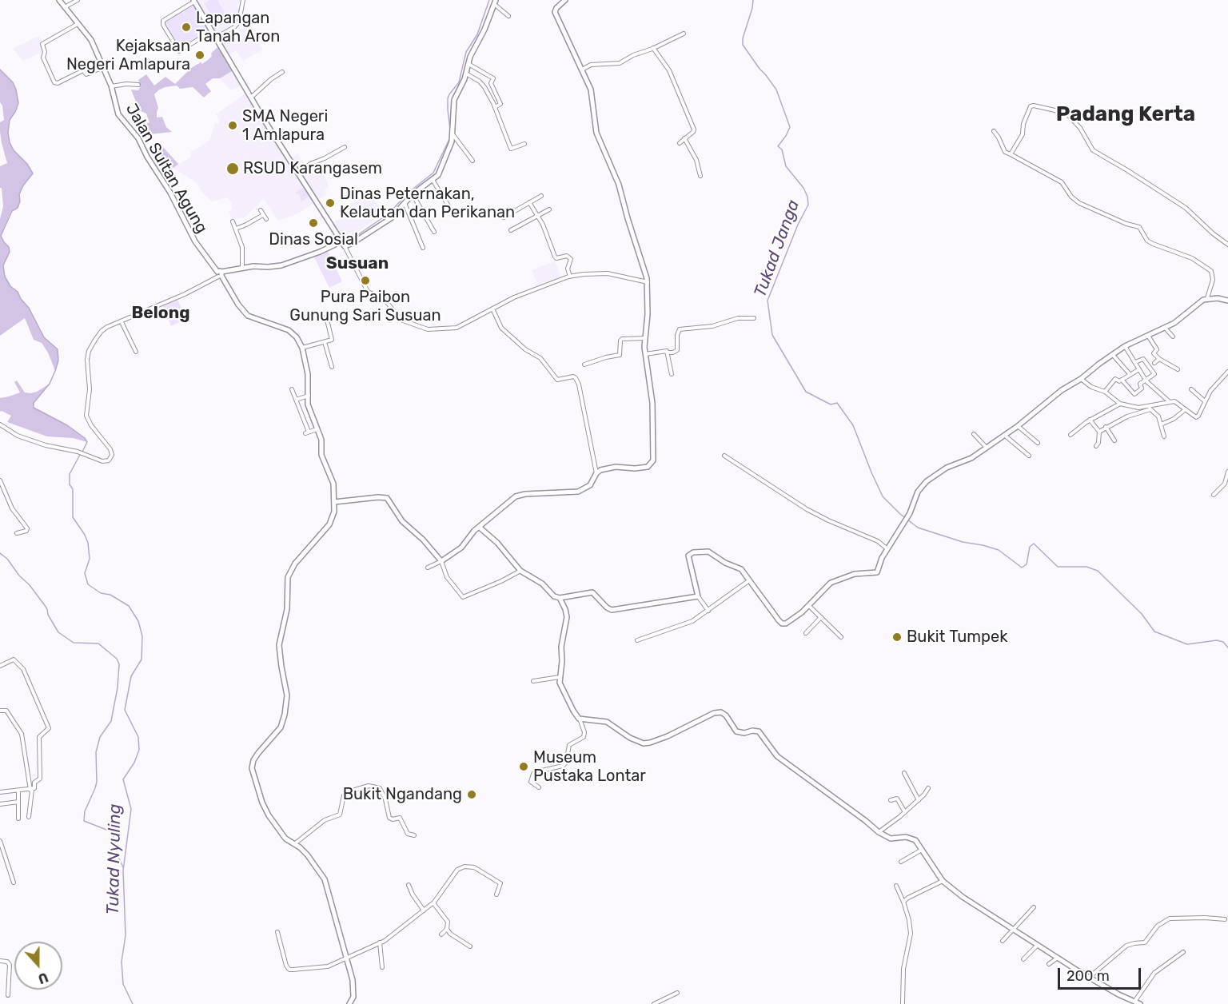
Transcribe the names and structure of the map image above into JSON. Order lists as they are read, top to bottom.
{
  "streets": {
    "street": ["Jalan Sultan Agung"]
  },
  "districts": ["Padang Kerta", "Susuan", "Belong"],
  "water": ["Tukad Janga", "Tukad Nyuling"],
  "places": [
    "Lapangan Tanah Aron",
    "Kejaksaan Negeri Amlapura",
    "SMA Negeri 1 Amlapura",
    "RSUD Karangasem",
    "Dinas Peternakan, Kelautan dan Perikanan",
    "Dinas Sosial",
    "Pura Paibon Gunung Sari Susuan",
    "Bukit Tumpek",
    "Museum Pustaka Lontar",
    "Bukit Ngandang"
  ],
  "scale_bar": "200 m",
  "north": "bottom"
}
